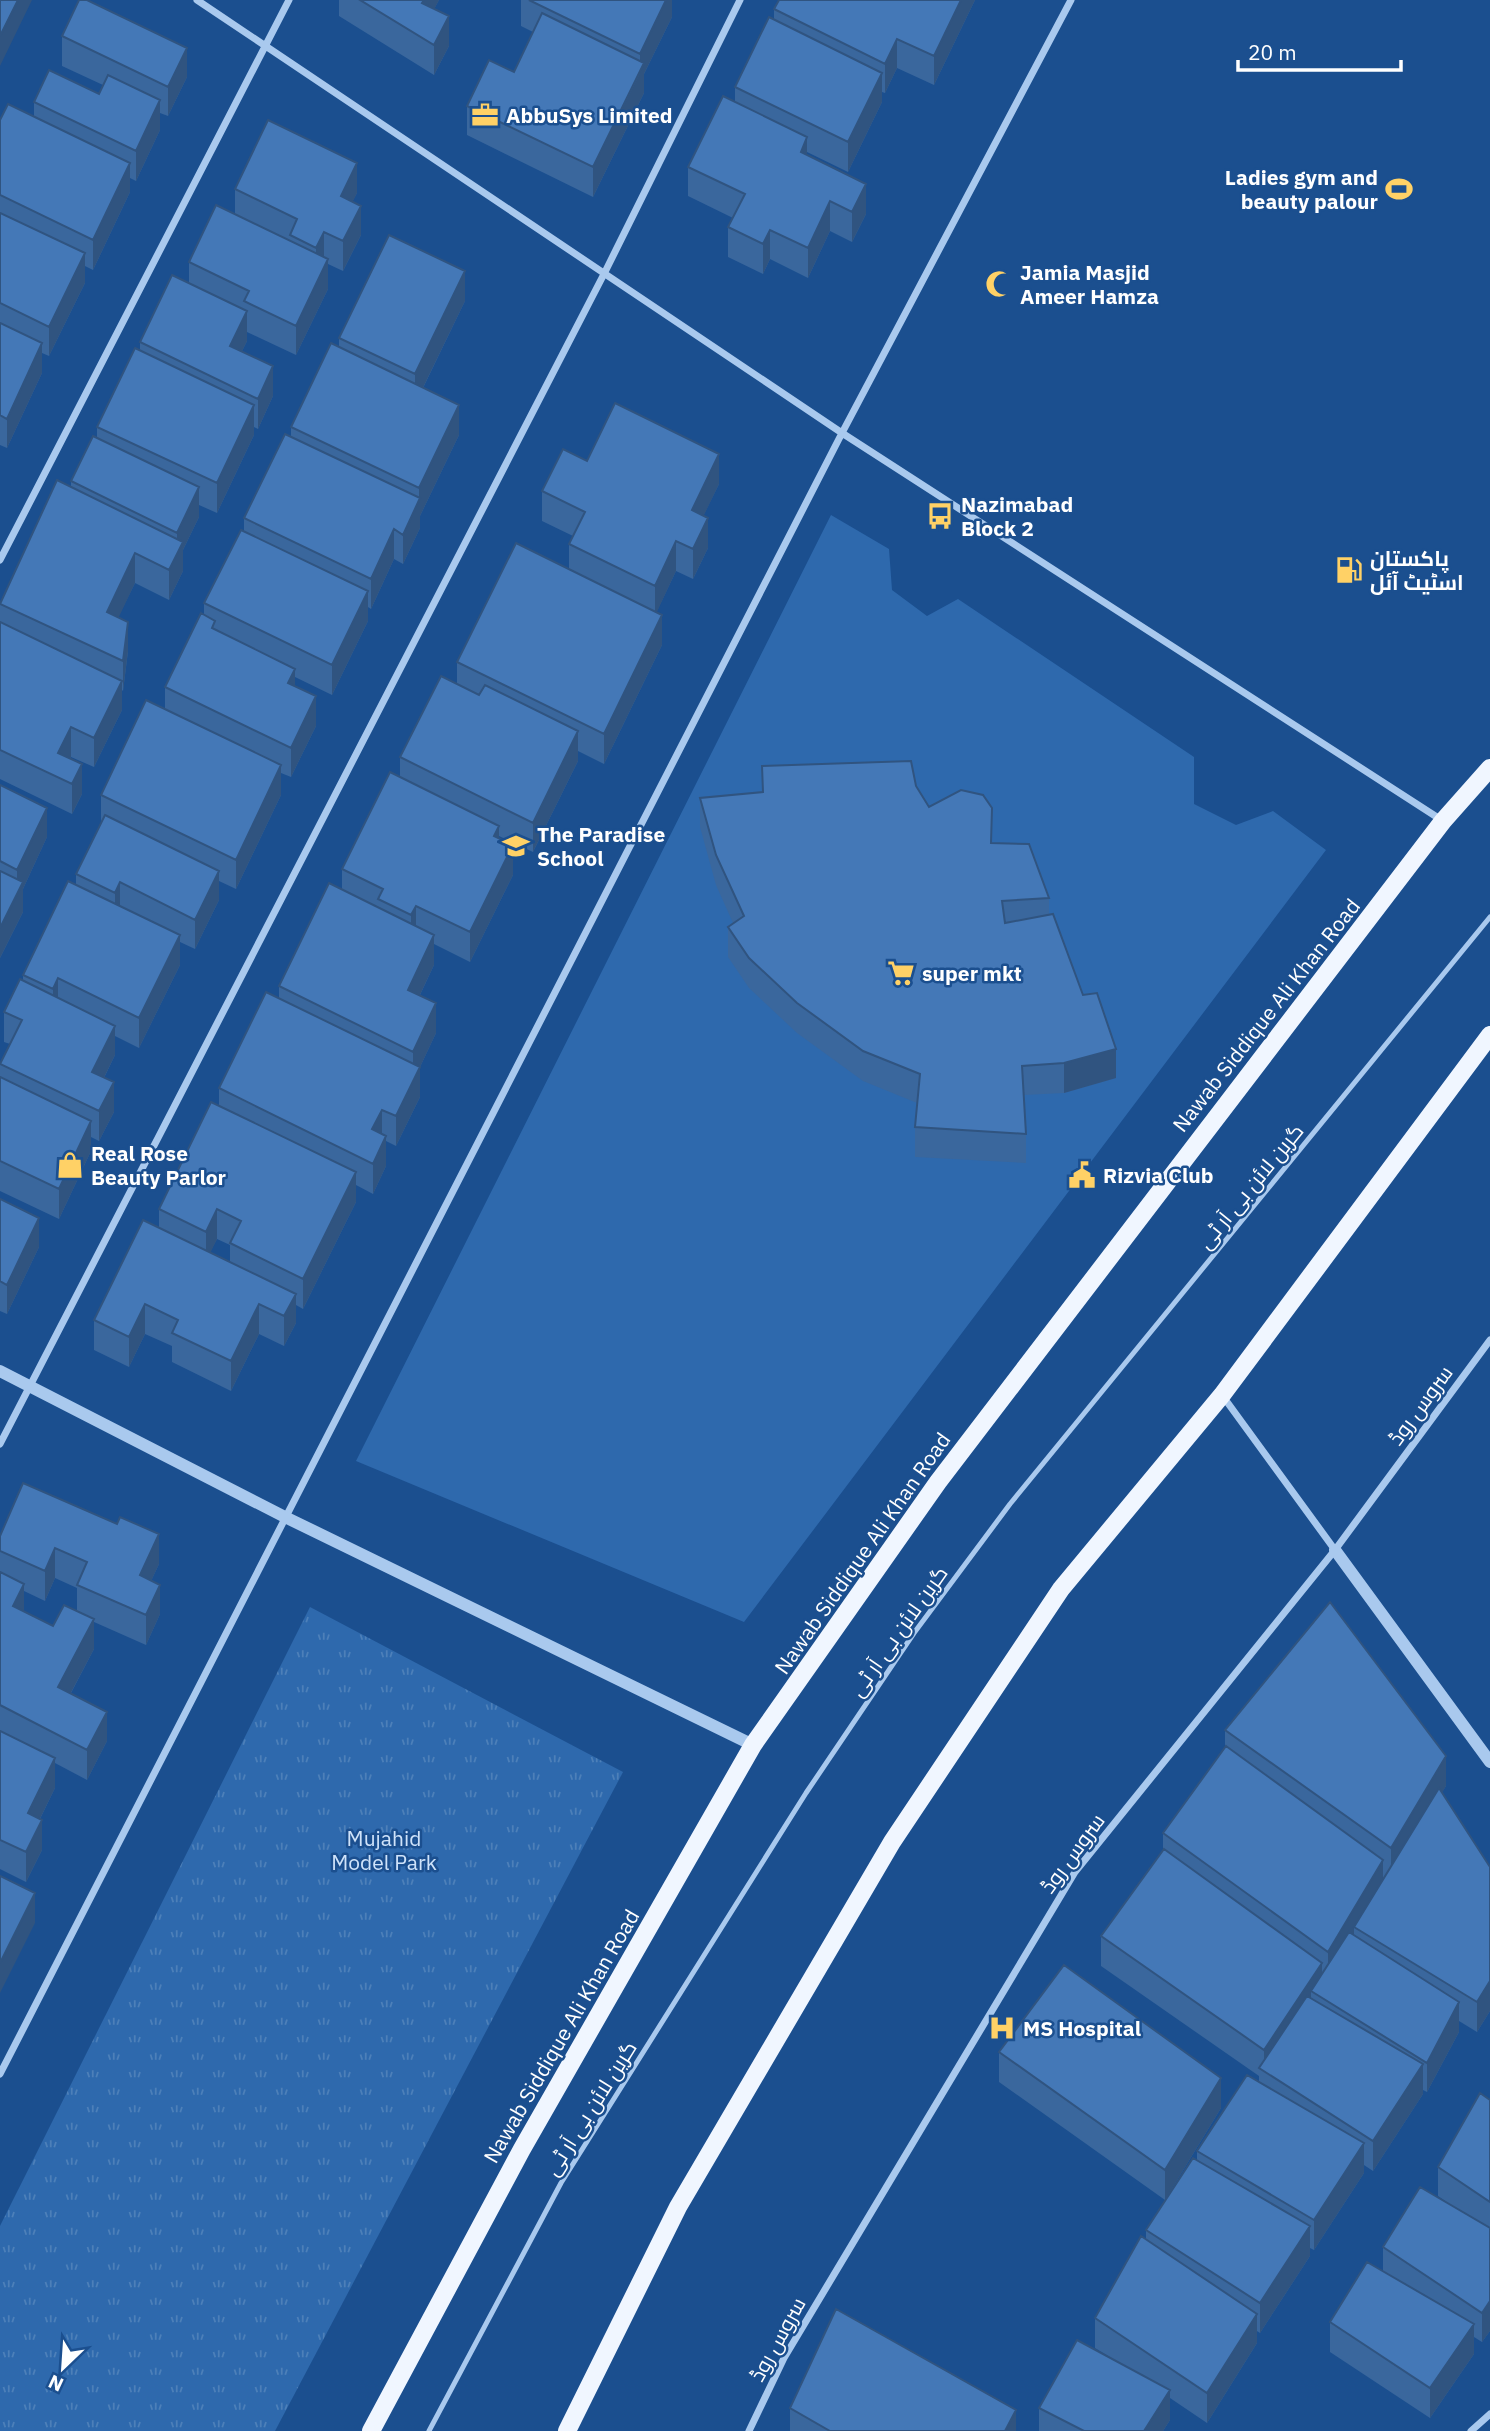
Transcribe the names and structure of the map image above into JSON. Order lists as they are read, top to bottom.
{
  "streets": {
    "main road": ["Nawab Siddique Ali Khan Road"],
    "street": ["سروس روڈ"],
    "lane": ["گرین لائن بی آر ٹی"]
  },
  "parks": ["Mujahid Model Park"],
  "places": {
    "office": ["AbbuSys Limited"],
    "sports": ["Ladies gym and beauty palour"],
    "mosque": ["Jamia Masjid Ameer Hamza"],
    "bus stop": ["Nazimabad Block 2"],
    "fuel station": ["پاکستان اسٹیٹ آئل"],
    "school or university": ["The Paradise School"],
    "supermarket": ["super mkt"],
    "shop": ["Real Rose Beauty Parlor"],
    "public building": ["Rizvia Club"],
    "hospital": ["MS Hospital"]
  },
  "scale_bar": "20 m",
  "north": "bottom left"
}
